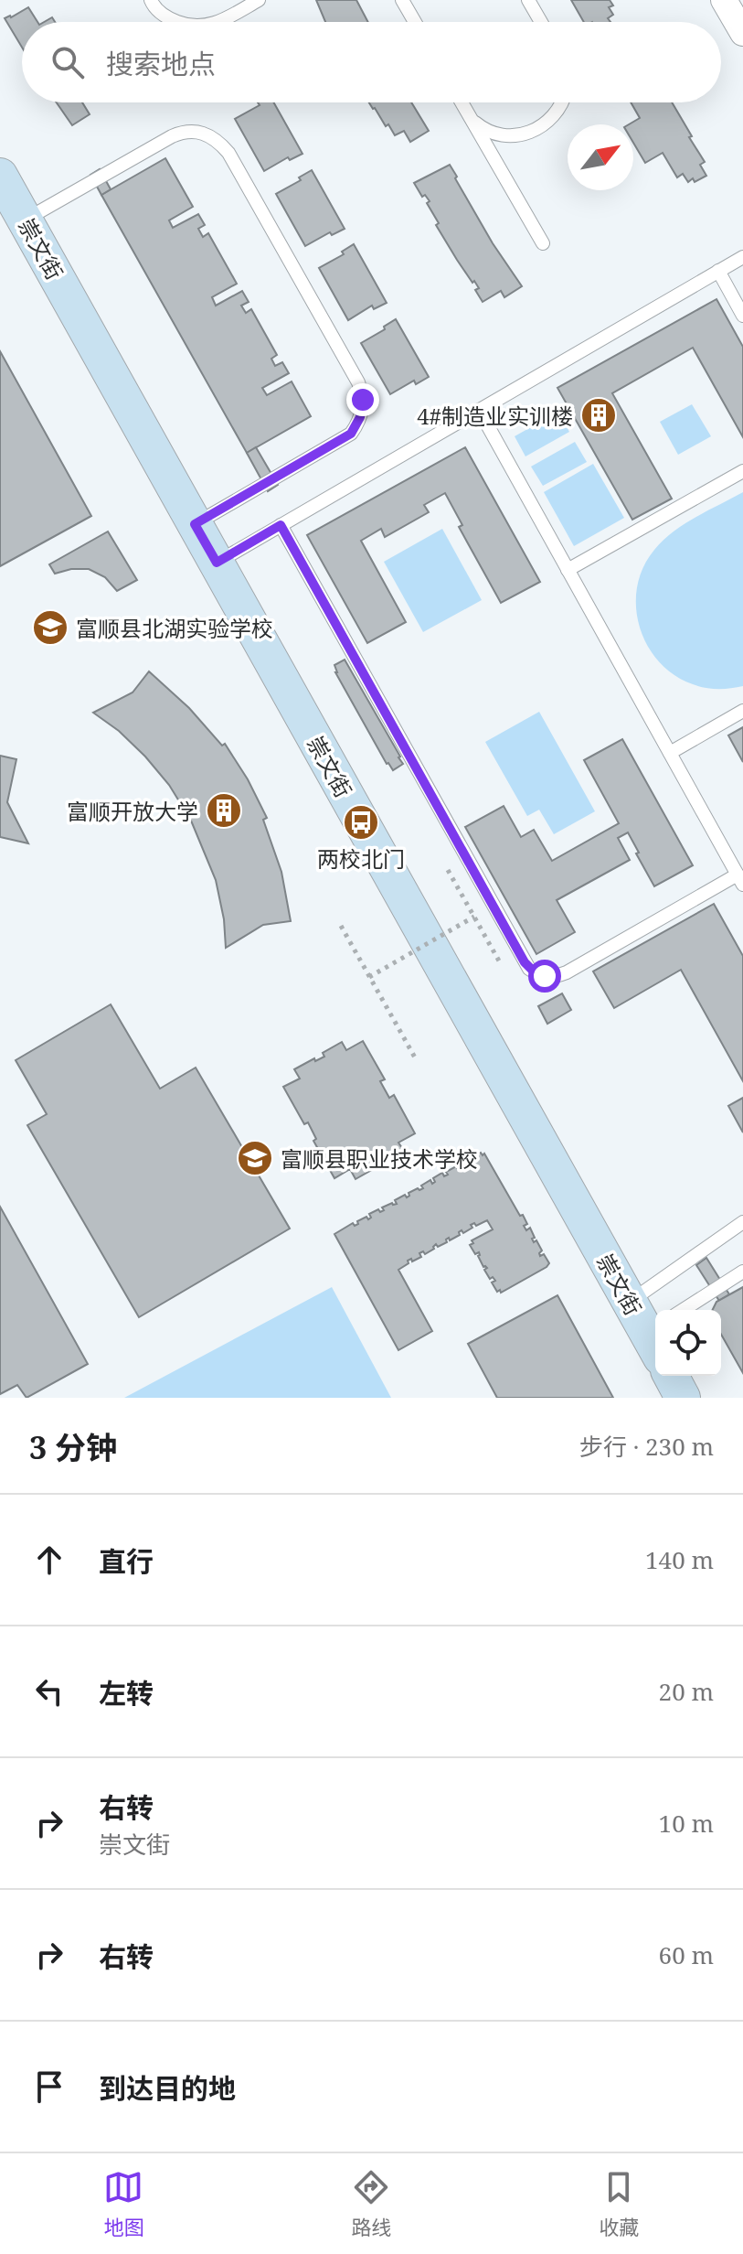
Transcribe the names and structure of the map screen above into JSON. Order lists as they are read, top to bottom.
{
  "streets": {
    "street": ["崇文街"]
  },
  "places": {
    "building": ["4#制造业实训楼", "富顺开放大学"],
    "school or university": ["富顺县北湖实验学校", "富顺县职业技术学校"],
    "bus stop": ["两校北门"]
  },
  "north": "top right",
  "page": {
    "search": "搜索地点",
    "heading": ["3 分钟", "步行 · 230 m"],
    "list": [
      ["直行", "140 m"],
      ["左转", "20 m"],
      ["右转", "崇文街", "10 m"],
      ["右转", "60 m"],
      "到达目的地"
    ],
    "nav": ["地图", "路线", "收藏"]
  }
}
